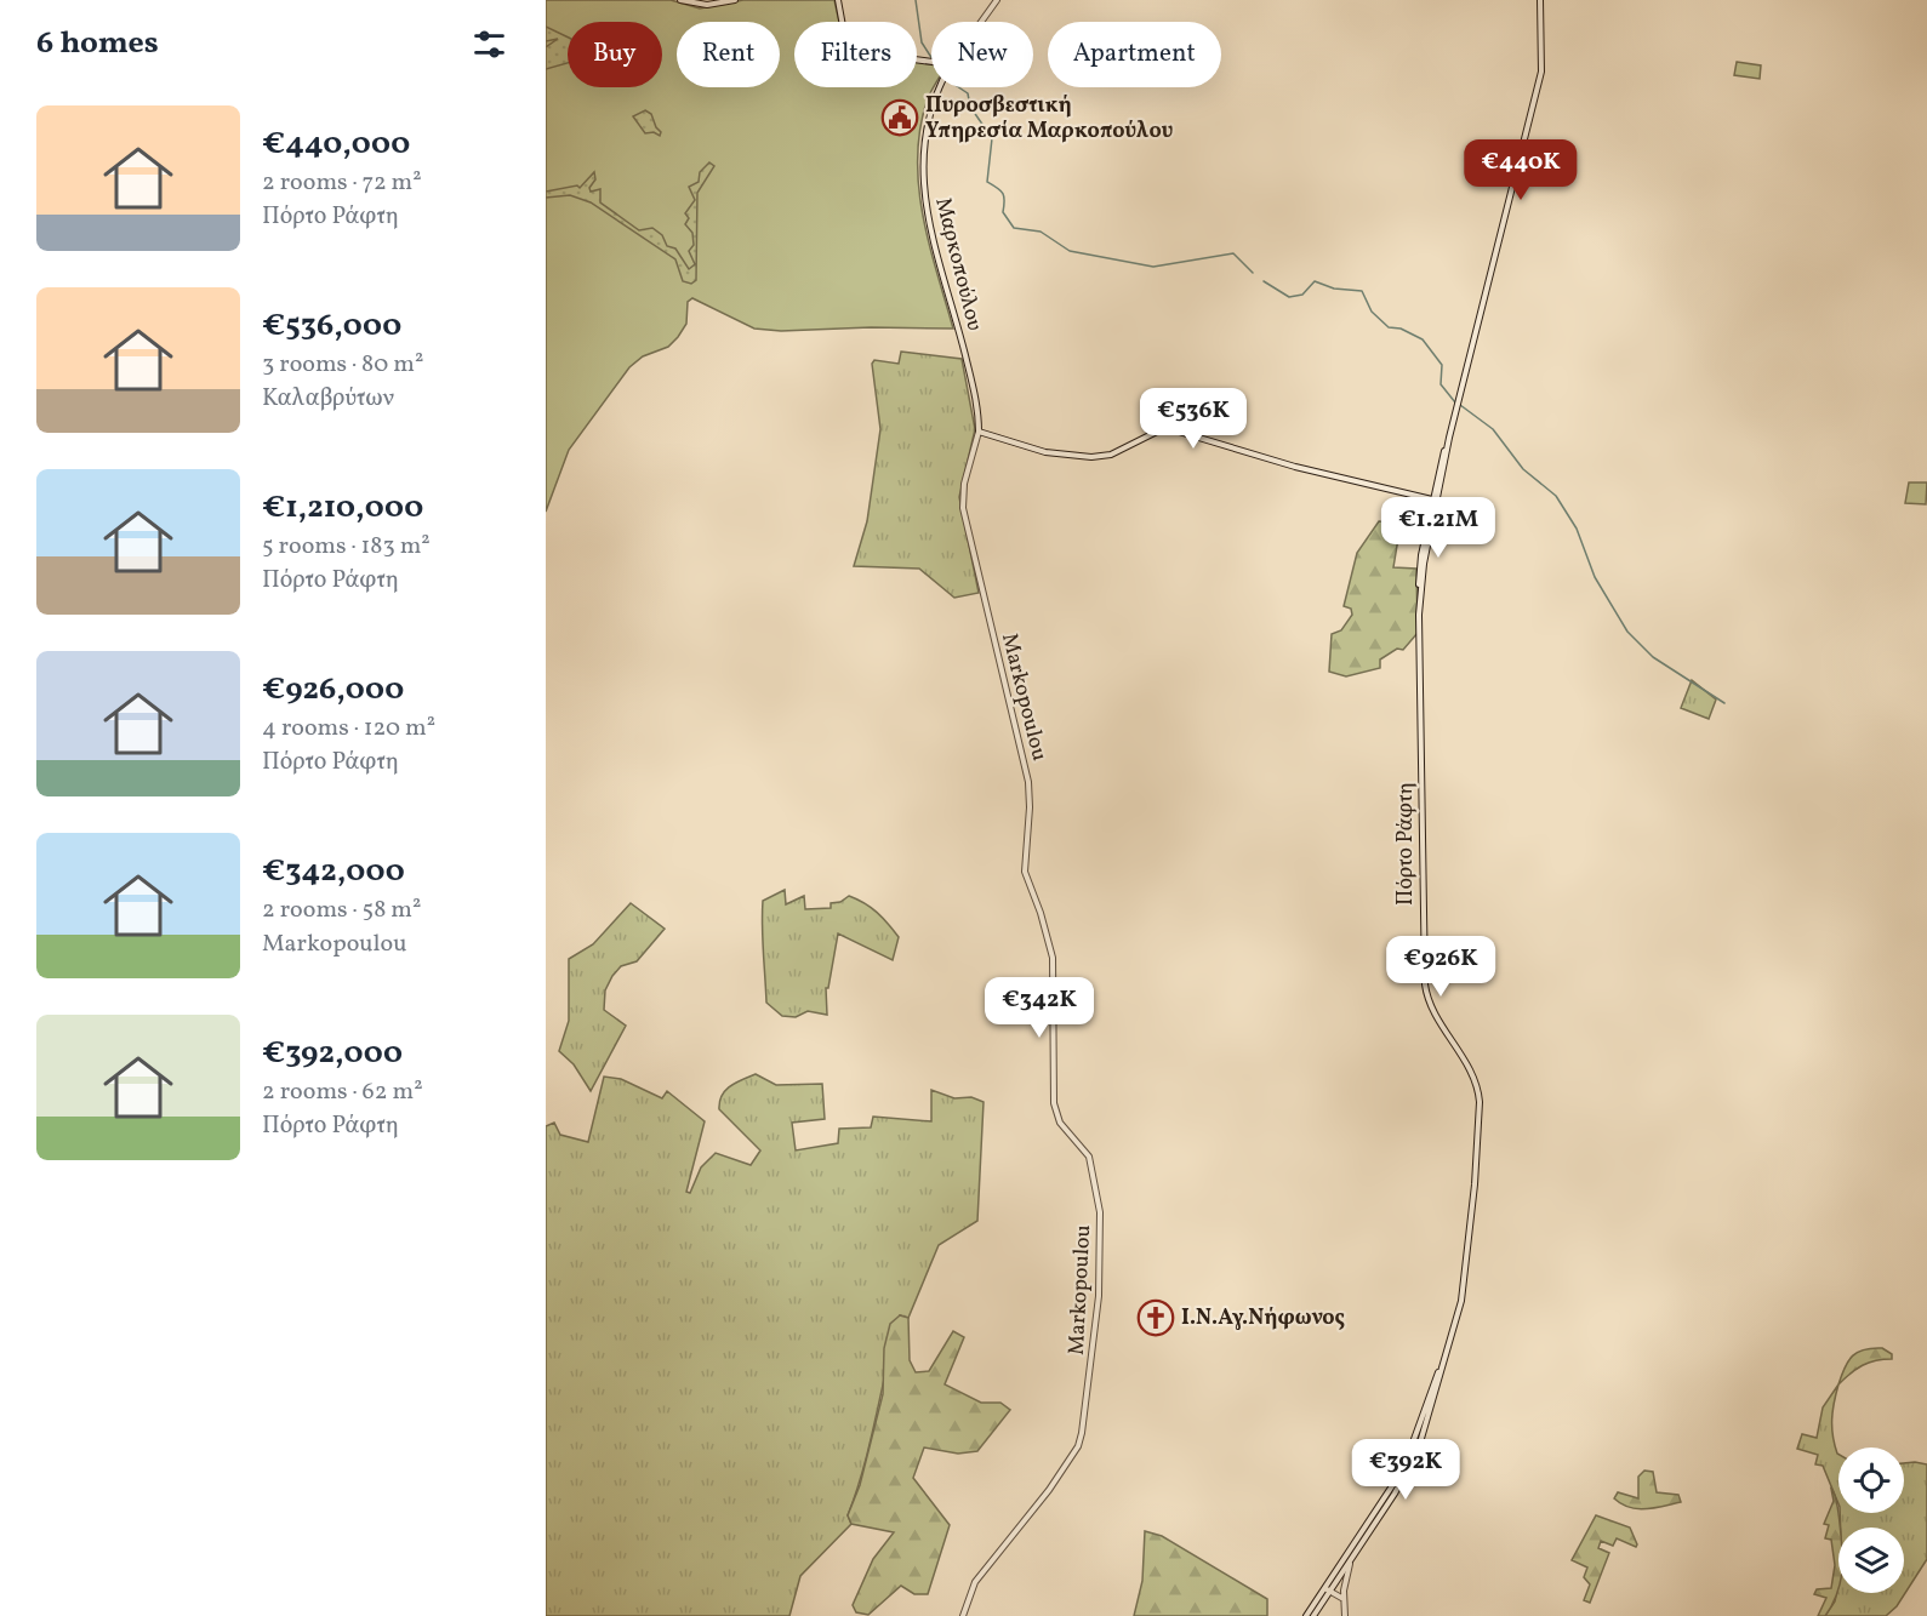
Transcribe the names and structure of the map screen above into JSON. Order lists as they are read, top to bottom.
{
  "streets": {
    "main road": ["Μαρκοπούλου", "Markopoulou", "Πόρτο Ράφτη"]
  },
  "crossings": [
    ["Μαρκοπούλου", "Markopoulou"]
  ],
  "places": {
    "public building": ["Πυροσβεστική Υπηρεσία Μαρκοπούλου"],
    "church": ["Ι.Ν.Αγ.Νήφωνος"]
  },
  "page": {
    "heading": "6 homes",
    "chip": [
      "Buy",
      "Rent",
      "Filters",
      "New",
      "Apartment"
    ],
    "list": [
      {
        "name": "€440,000",
        "note": "2 rooms · 72 m² · Πόρτο Ράφτη"
      },
      {
        "name": "€536,000",
        "note": "3 rooms · 80 m² · Καλαβρύτων"
      },
      {
        "name": "€1,210,000",
        "note": "5 rooms · 183 m² · Πόρτο Ράφτη"
      },
      {
        "name": "€926,000",
        "note": "4 rooms · 120 m² · Πόρτο Ράφτη"
      },
      {
        "name": "€342,000",
        "note": "2 rooms · 58 m² · Markopoulou"
      },
      {
        "name": "€392,000",
        "note": "2 rooms · 62 m² · Πόρτο Ράφτη"
      }
    ],
    "price": [
      "€440K",
      "€536K",
      "€1.21M",
      "€926K",
      "€342K",
      "€392K"
    ]
  }
}
